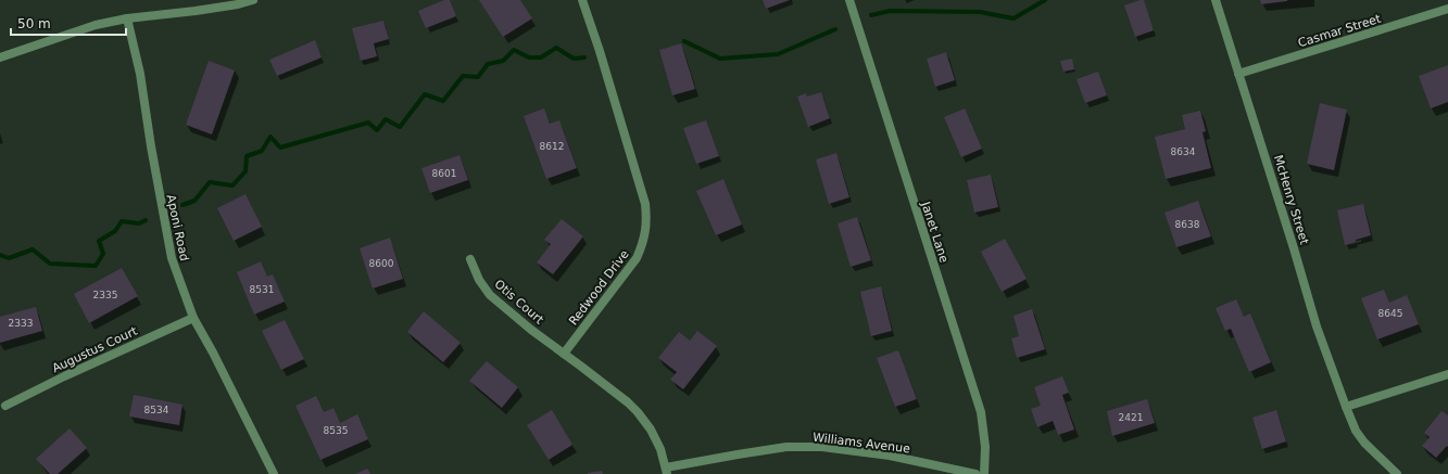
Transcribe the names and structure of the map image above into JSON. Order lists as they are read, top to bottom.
{
  "streets": {
    "street": [
      "Casmar Street",
      "McHenry Street",
      "Aponi Road",
      "Janet Lane",
      "Redwood Drive",
      "Otis Court",
      "Augustus Court",
      "Williams Avenue"
    ]
  },
  "crossings": [
    ["Casmar Street", "McHenry Street"],
    ["Aponi Road", "Augustus Court"],
    ["Redwood Drive", "Otis Court"]
  ],
  "house_numbers": [
    "8612",
    "8634",
    "8601",
    "8638",
    "8600",
    "8531",
    "2335",
    "8645",
    "2333",
    "8534",
    "2421",
    "8535"
  ],
  "scale_bar": "50 m"
}
